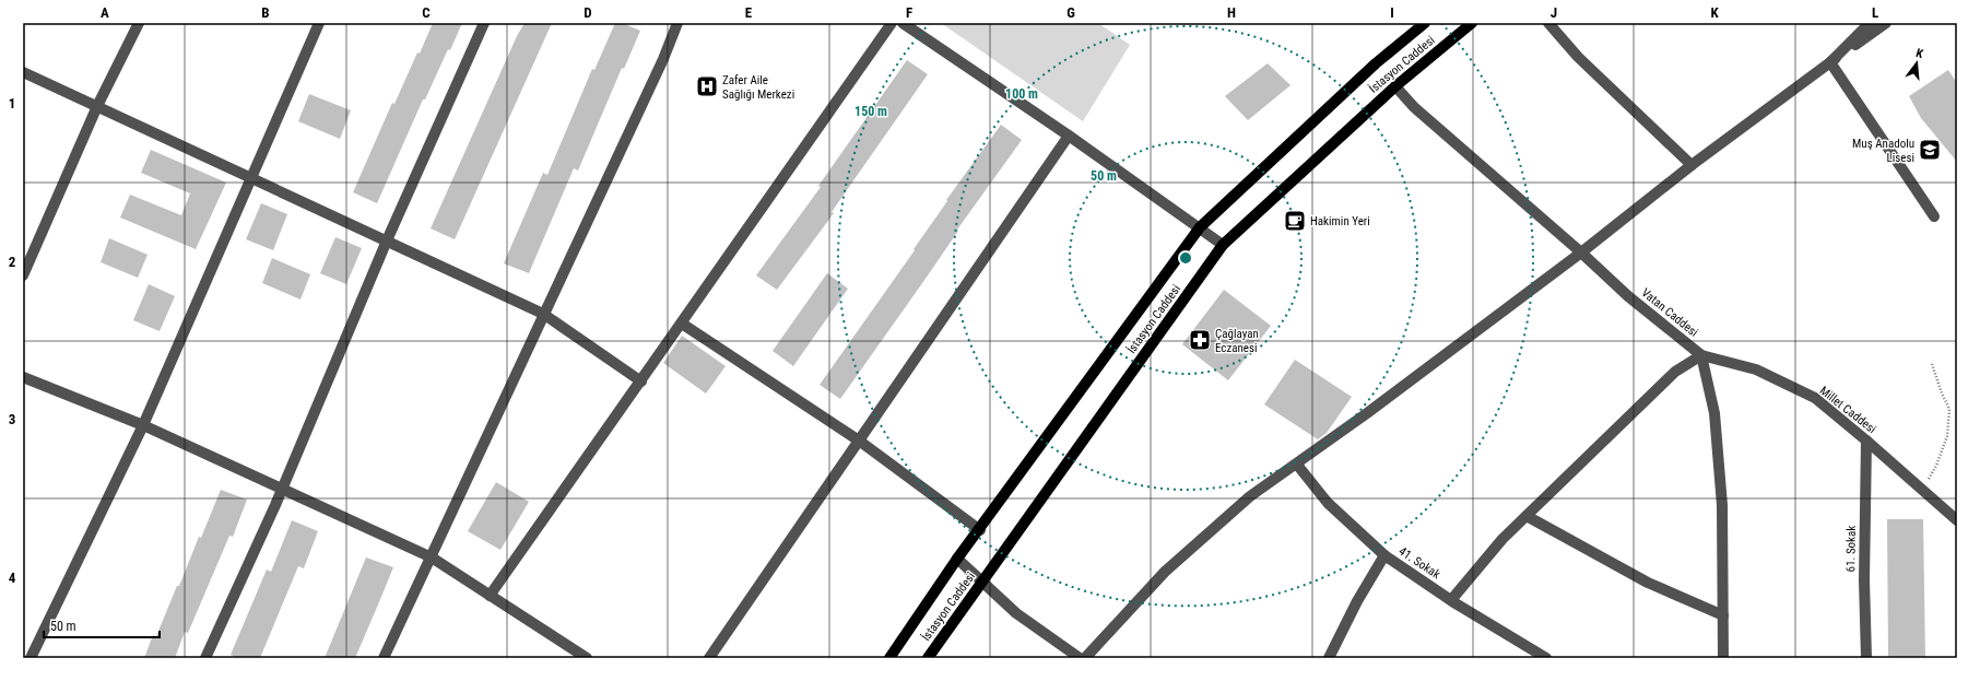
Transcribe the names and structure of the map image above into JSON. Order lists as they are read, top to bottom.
{
  "streets": {
    "main road": ["İstasyon Caddesi"],
    "street": [
      "Vatan Caddesi",
      "Millet Caddesi",
      "61. Sokak",
      "41. Sokak"
    ]
  },
  "crossings": [
    ["İstasyon Caddesi", "Vatan Caddesi"],
    ["Vatan Caddesi", "Millet Caddesi"],
    ["Millet Caddesi", "61. Sokak"]
  ],
  "places": {
    "hospital": ["Zafer Aile Sağlığı Merkezi"],
    "school or university": ["Muş Anadolu Lisesi"],
    "cafe": ["Hakimin Yeri"],
    "pharmacy": ["Çağlayan Eczanesi"]
  },
  "scale_bar": "50 m",
  "north": "top",
  "grid": {
    "columns": [
      "A",
      "B",
      "C",
      "D",
      "E",
      "F",
      "G",
      "H",
      "I",
      "J",
      "K",
      "L"
    ],
    "rows": [
      "1",
      "2",
      "3",
      "4"
    ]
  },
  "rings": ["100 m", "150 m", "50 m"]
}
